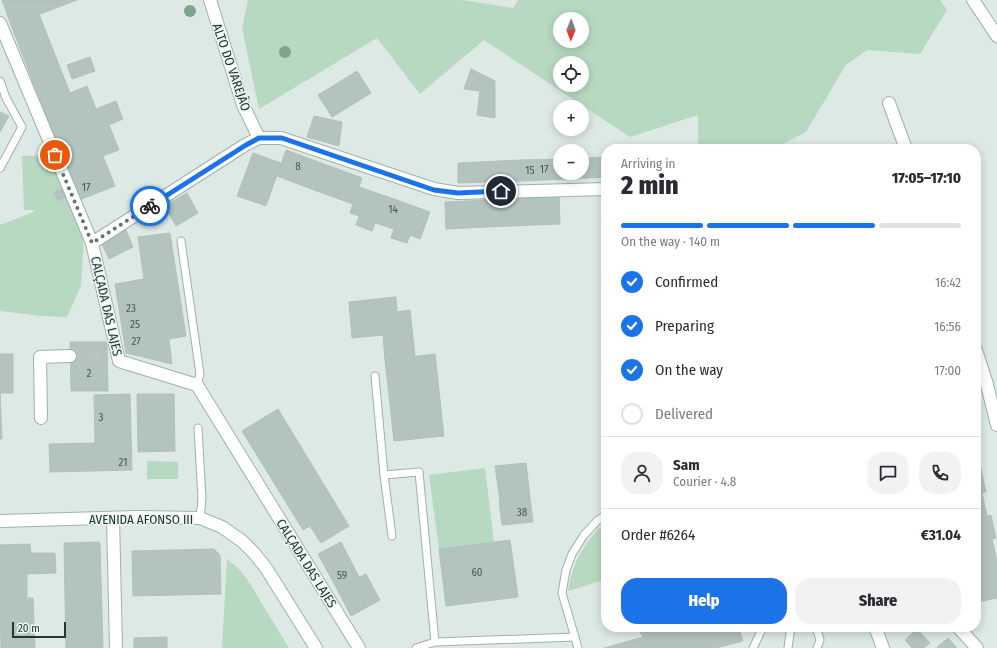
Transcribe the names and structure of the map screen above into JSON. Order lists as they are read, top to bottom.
{
  "streets": {
    "street": ["ALTO DO VAREJÃO", "CALÇADA DAS LAJES", "AVENIDA AFONSO III"]
  },
  "house_numbers": [
    "8",
    "17",
    "15",
    "17",
    "14",
    "23",
    "25",
    "27",
    "2",
    "3",
    "21",
    "38",
    "60",
    "59"
  ],
  "scale_bar": "20 m",
  "north": "bottom",
  "page": {
    "map_buttons": ["+", "−"],
    "heading": ["2 min", "Arriving in", "17:05–17:10"],
    "panel": [
      "Sam",
      "Courier · 4.8",
      "Order #6264",
      "€31.04"
    ],
    "bar": "On the way · 140 m",
    "list": [
      ["Confirmed", "16:42"],
      ["Preparing", "16:56"],
      ["On the way", "17:00"],
      "Delivered"
    ],
    "buttons": ["Help", "Share"],
    "scale": "20 m"
  }
}
